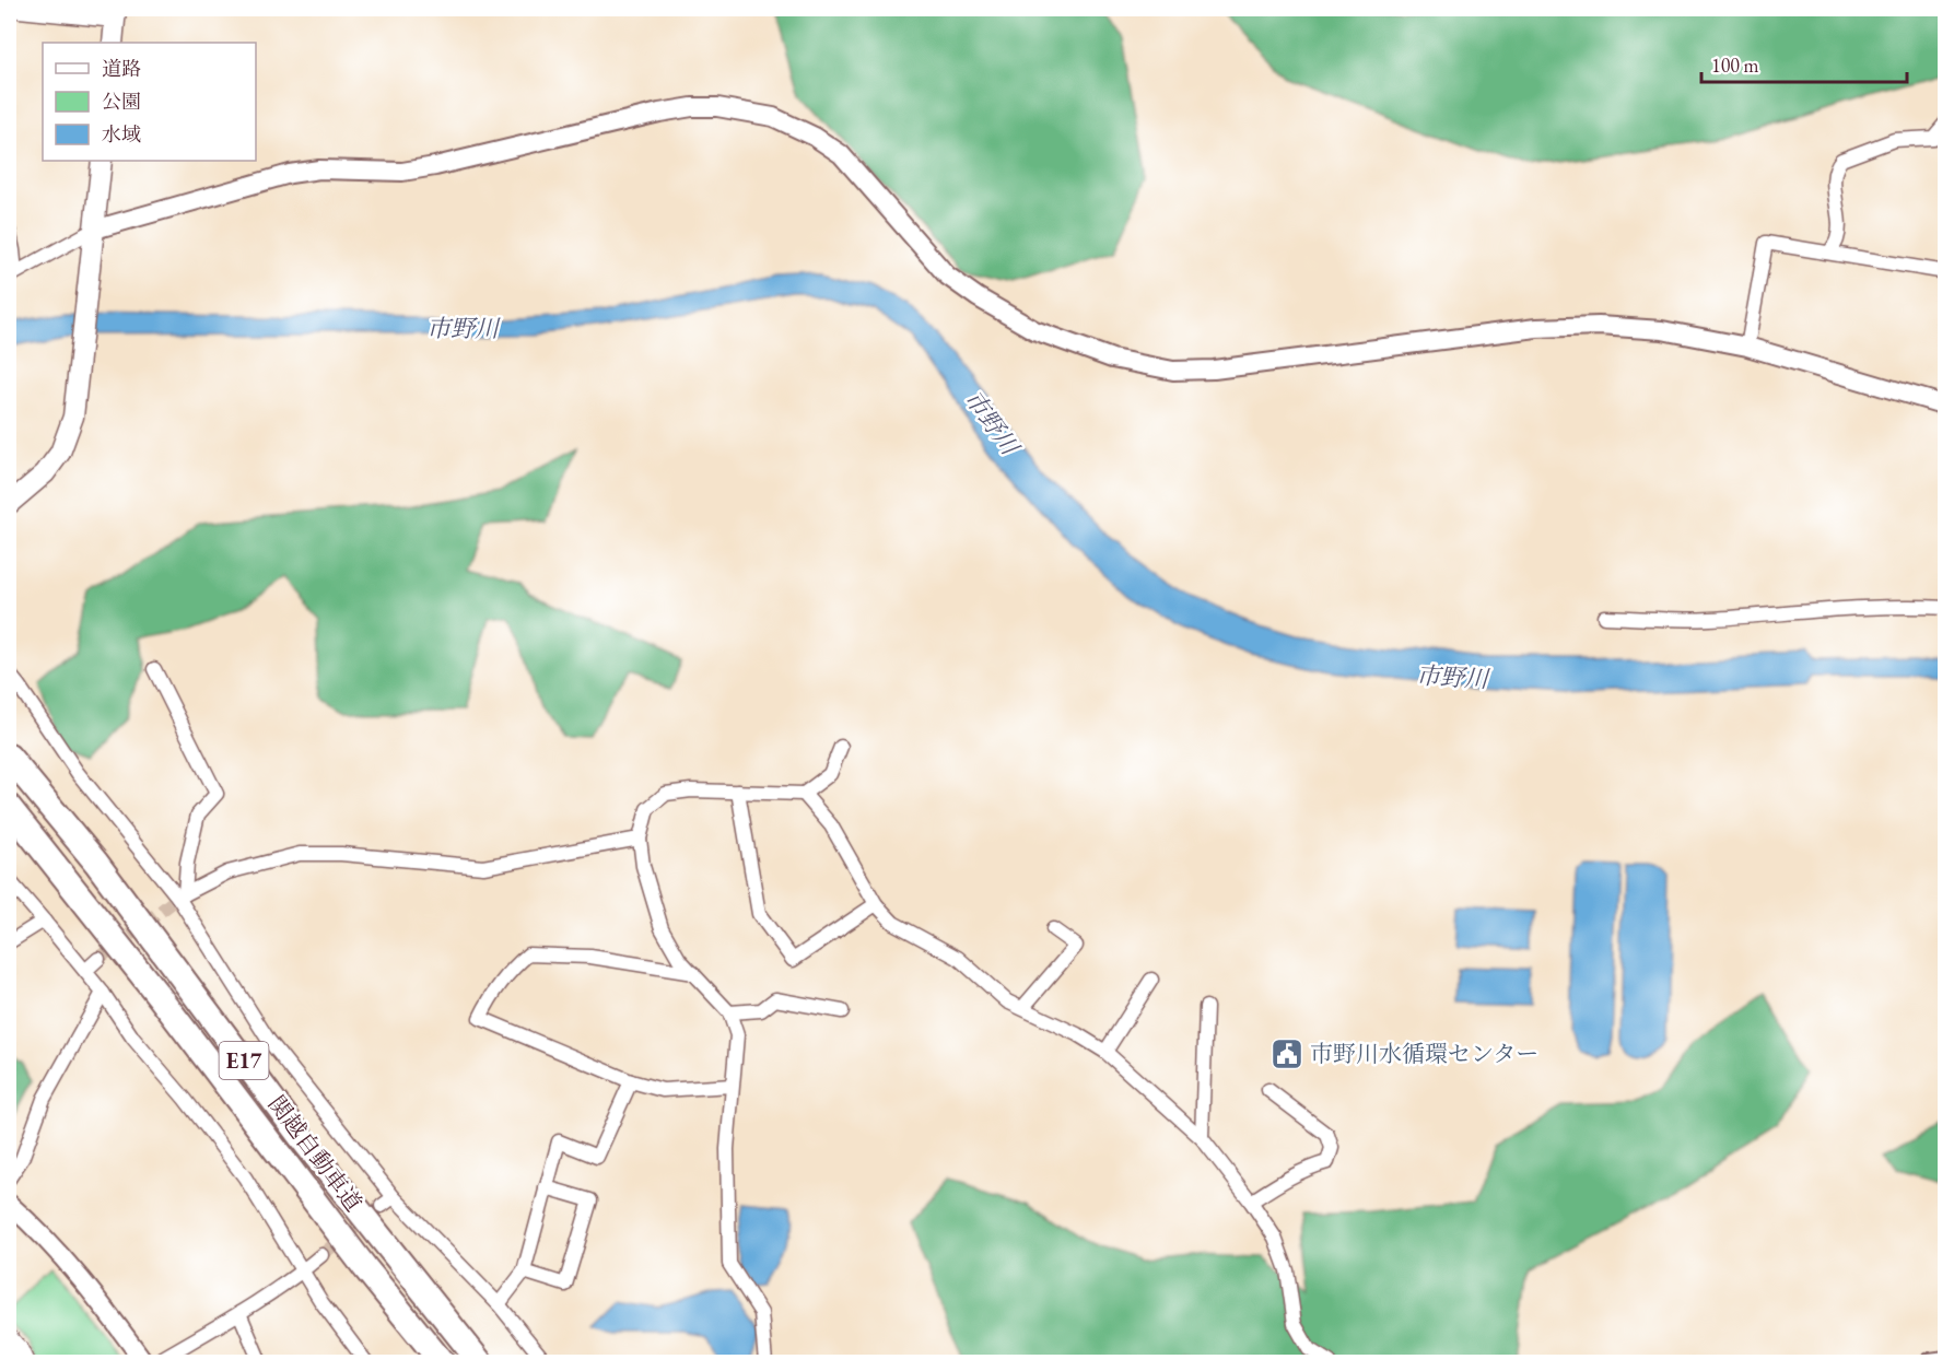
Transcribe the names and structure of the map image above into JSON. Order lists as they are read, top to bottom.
{
  "streets": {
    "highway": ["E17", "関越自動車道"]
  },
  "water": ["市野川"],
  "places": {
    "public building": ["市野川水循環センター"]
  },
  "legend": ["道路", "公園", "水域"],
  "scale_bar": "100 m"
}
